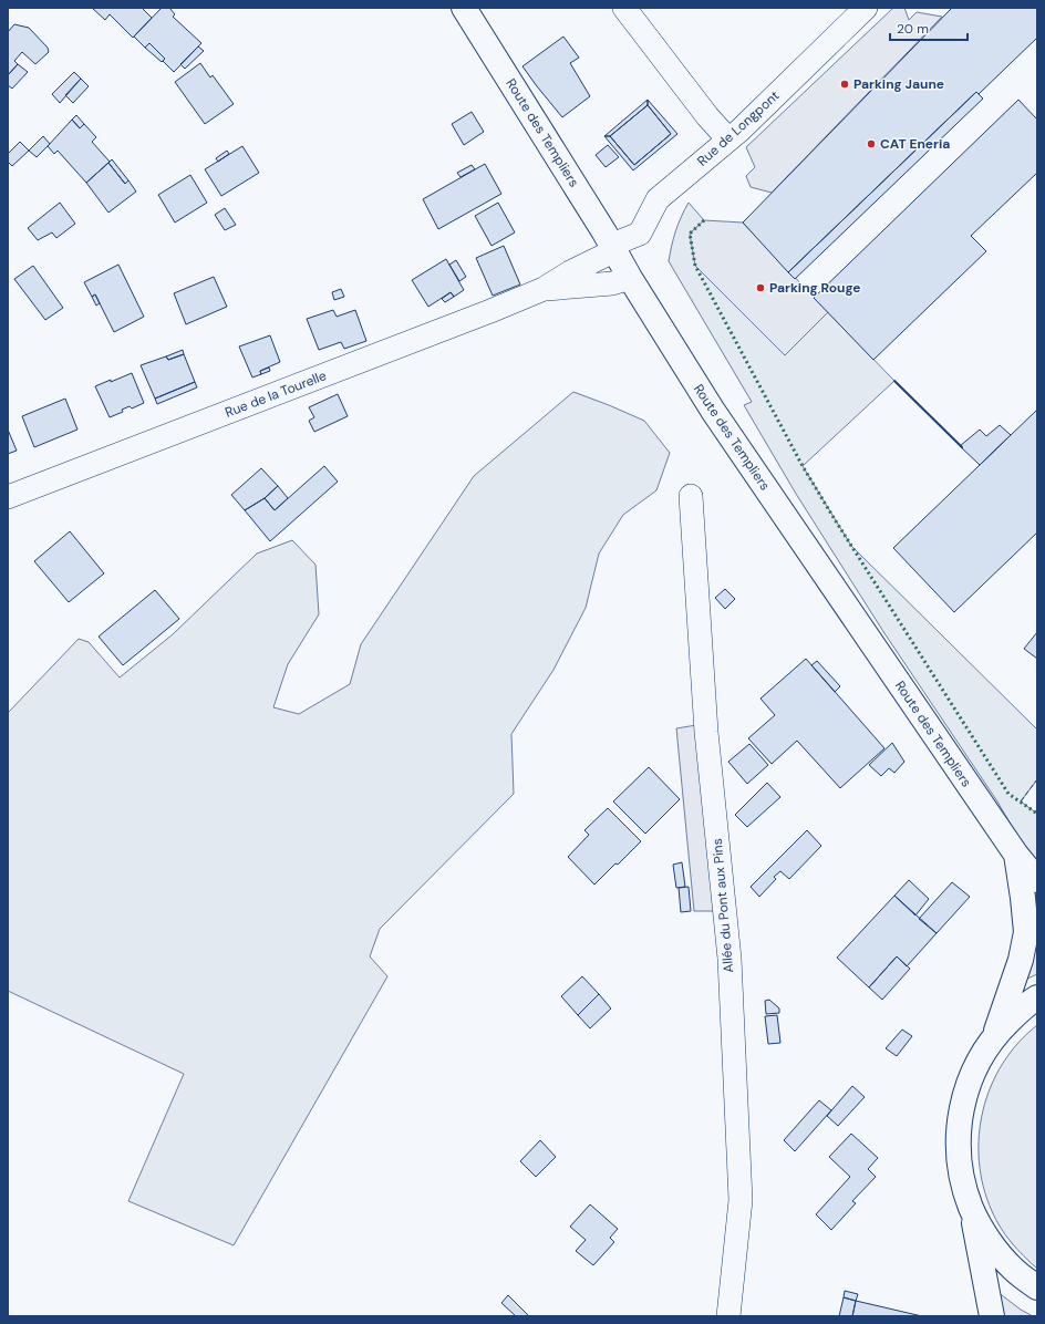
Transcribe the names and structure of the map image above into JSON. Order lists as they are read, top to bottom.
{
  "streets": {
    "main road": ["Route des Templiers"],
    "street": ["Rue de Longpont", "Rue de la Tourelle", "Allée du Pont aux Pins"]
  },
  "crossings": [
    ["Rue de Longpont", "Route des Templiers"],
    ["Rue de Longpont", "Rue de la Tourelle"],
    ["Route des Templiers", "Rue de la Tourelle"]
  ],
  "places": ["Parking Jaune", "CAT Eneria", "Parking Rouge"],
  "scale_bar": "20 m"
}
